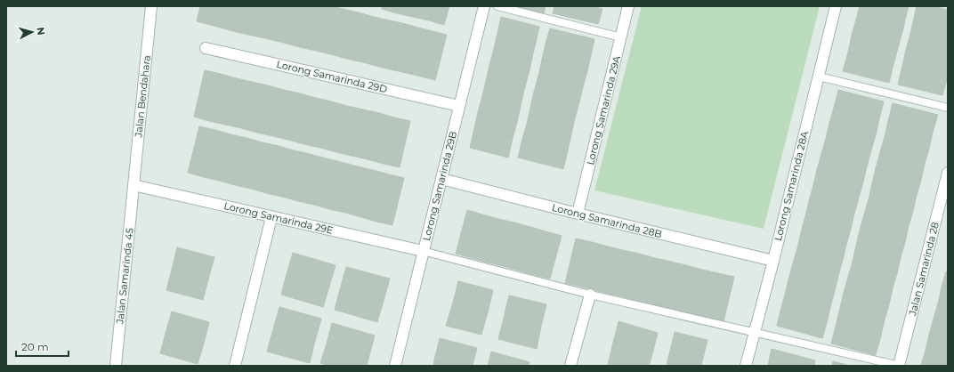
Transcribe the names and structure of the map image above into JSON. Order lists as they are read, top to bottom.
{
  "streets": {
    "street": [
      "Lorong Samarinda 29D",
      "Jalan Bendahara",
      "Lorong Samarinda 29A",
      "Lorong Samarinda 29B",
      "Lorong Samarinda 28A",
      "Lorong Samarinda 29E",
      "Lorong Samarinda 28B",
      "Jalan Samarinda 28",
      "Jalan Samarinda 45"
    ]
  },
  "crossings": [
    ["Lorong Samarinda 29D", "Lorong Samarinda 29B"],
    ["Jalan Bendahara", "Lorong Samarinda 29E"],
    ["Jalan Bendahara", "Jalan Samarinda 45"],
    ["Lorong Samarinda 29A", "Lorong Samarinda 28B"],
    ["Lorong Samarinda 29B", "Lorong Samarinda 29E"],
    ["Lorong Samarinda 29B", "Lorong Samarinda 28B"],
    ["Lorong Samarinda 28A", "Lorong Samarinda 28B"],
    ["Lorong Samarinda 29E", "Jalan Samarinda 45"]
  ],
  "scale_bar": "20 m",
  "north": "right"
}
